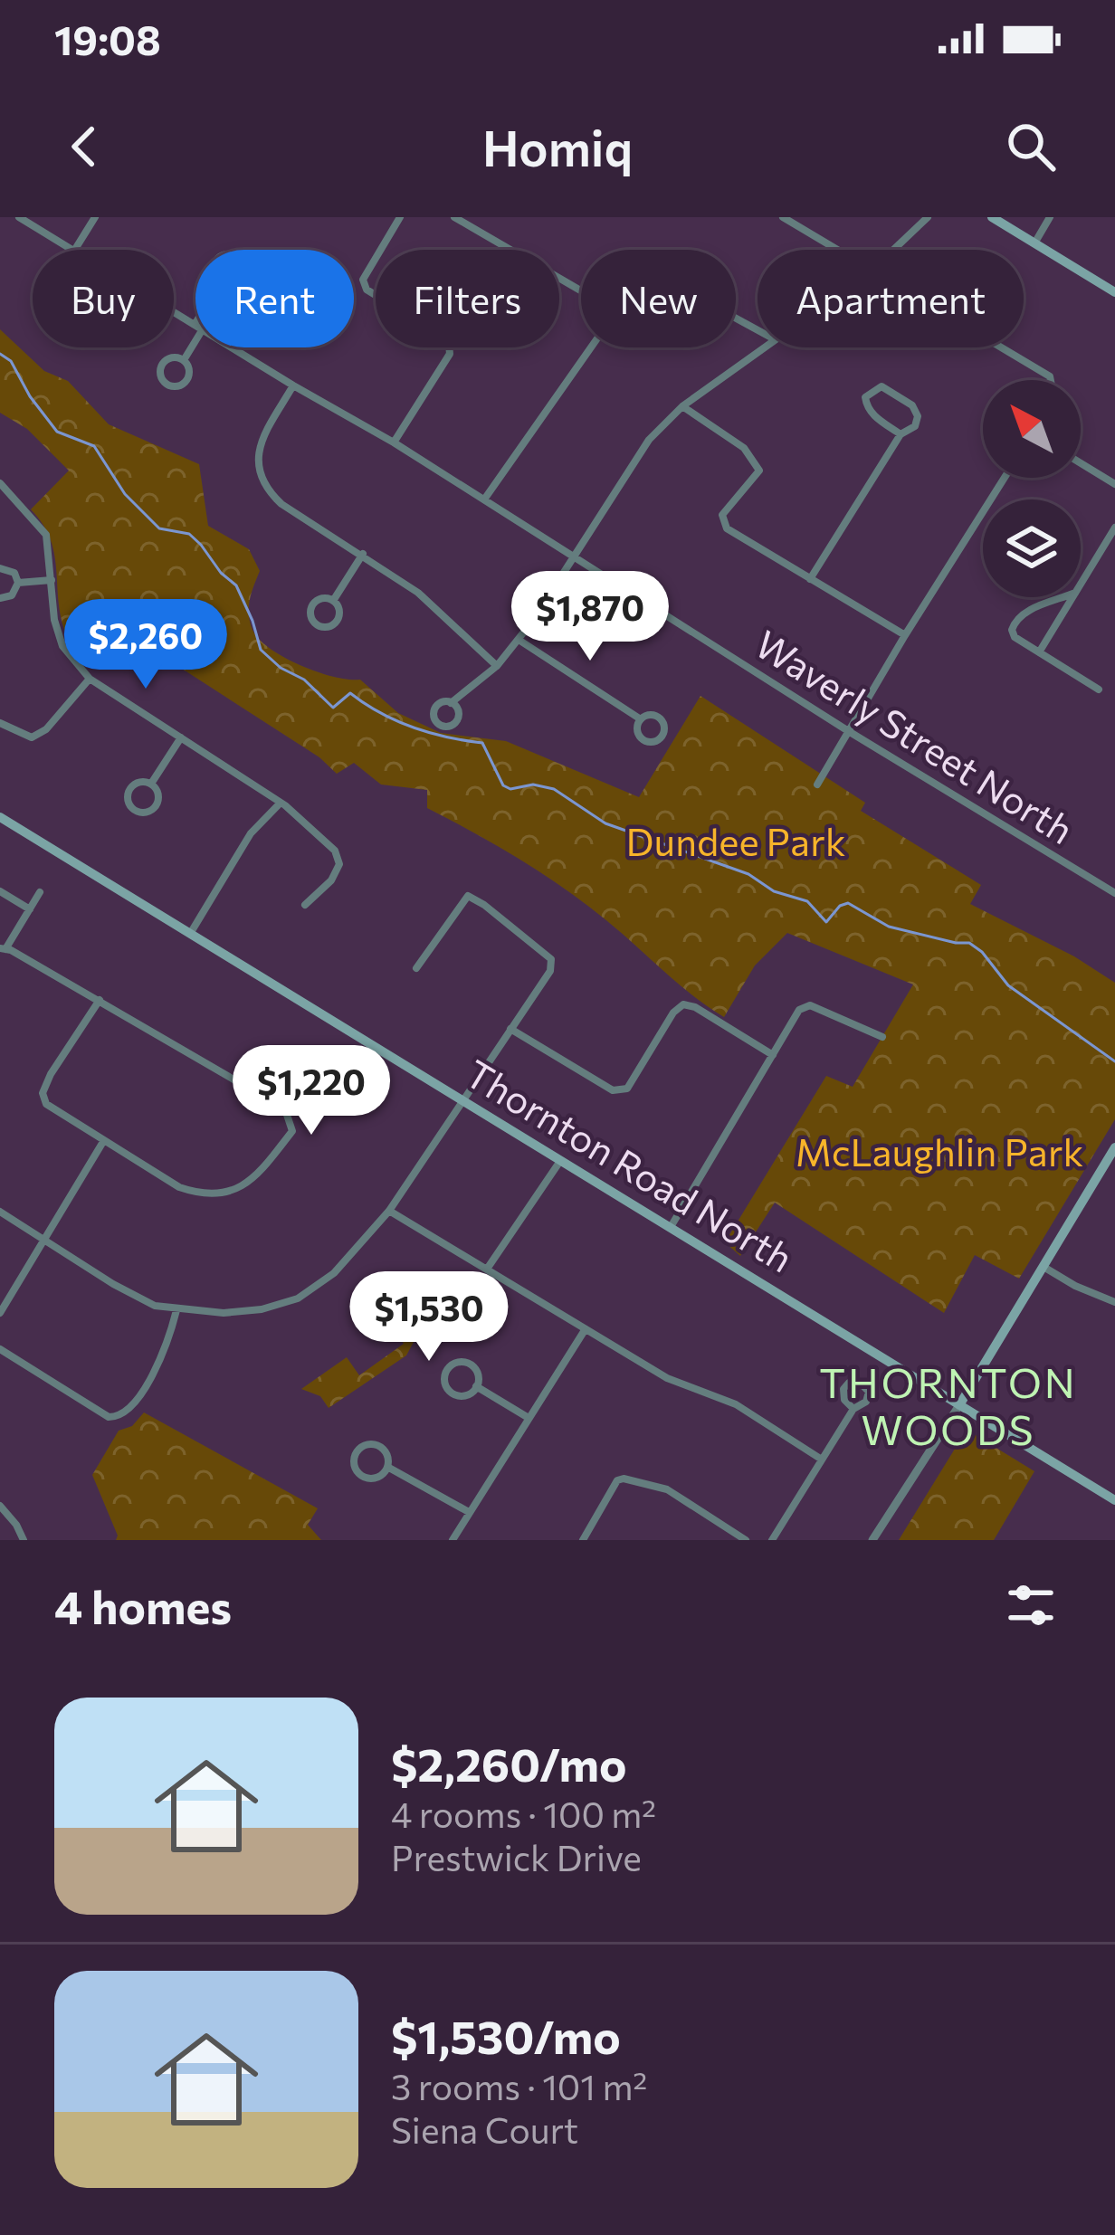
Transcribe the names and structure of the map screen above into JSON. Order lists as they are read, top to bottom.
{
  "streets": {
    "main road": ["Thornton Road North"],
    "street": ["Waverly Street North"]
  },
  "districts": ["THORNTON WOODS"],
  "parks": ["Dundee Park", "McLaughlin Park"],
  "north": "top left",
  "page": {
    "status": "19:08",
    "header": "Homiq",
    "chip": [
      "Buy",
      "Rent",
      "Filters",
      "New",
      "Apartment"
    ],
    "price": [
      "$1,870",
      "$2,260",
      "$1,220",
      "$1,530"
    ],
    "heading": "4 homes",
    "list": [
      {
        "name": "$2,260/mo",
        "note": "4 rooms · 100 m² · Prestwick Drive"
      },
      {
        "name": "$1,530/mo",
        "note": "3 rooms · 101 m² · Siena Court"
      }
    ]
  }
}
